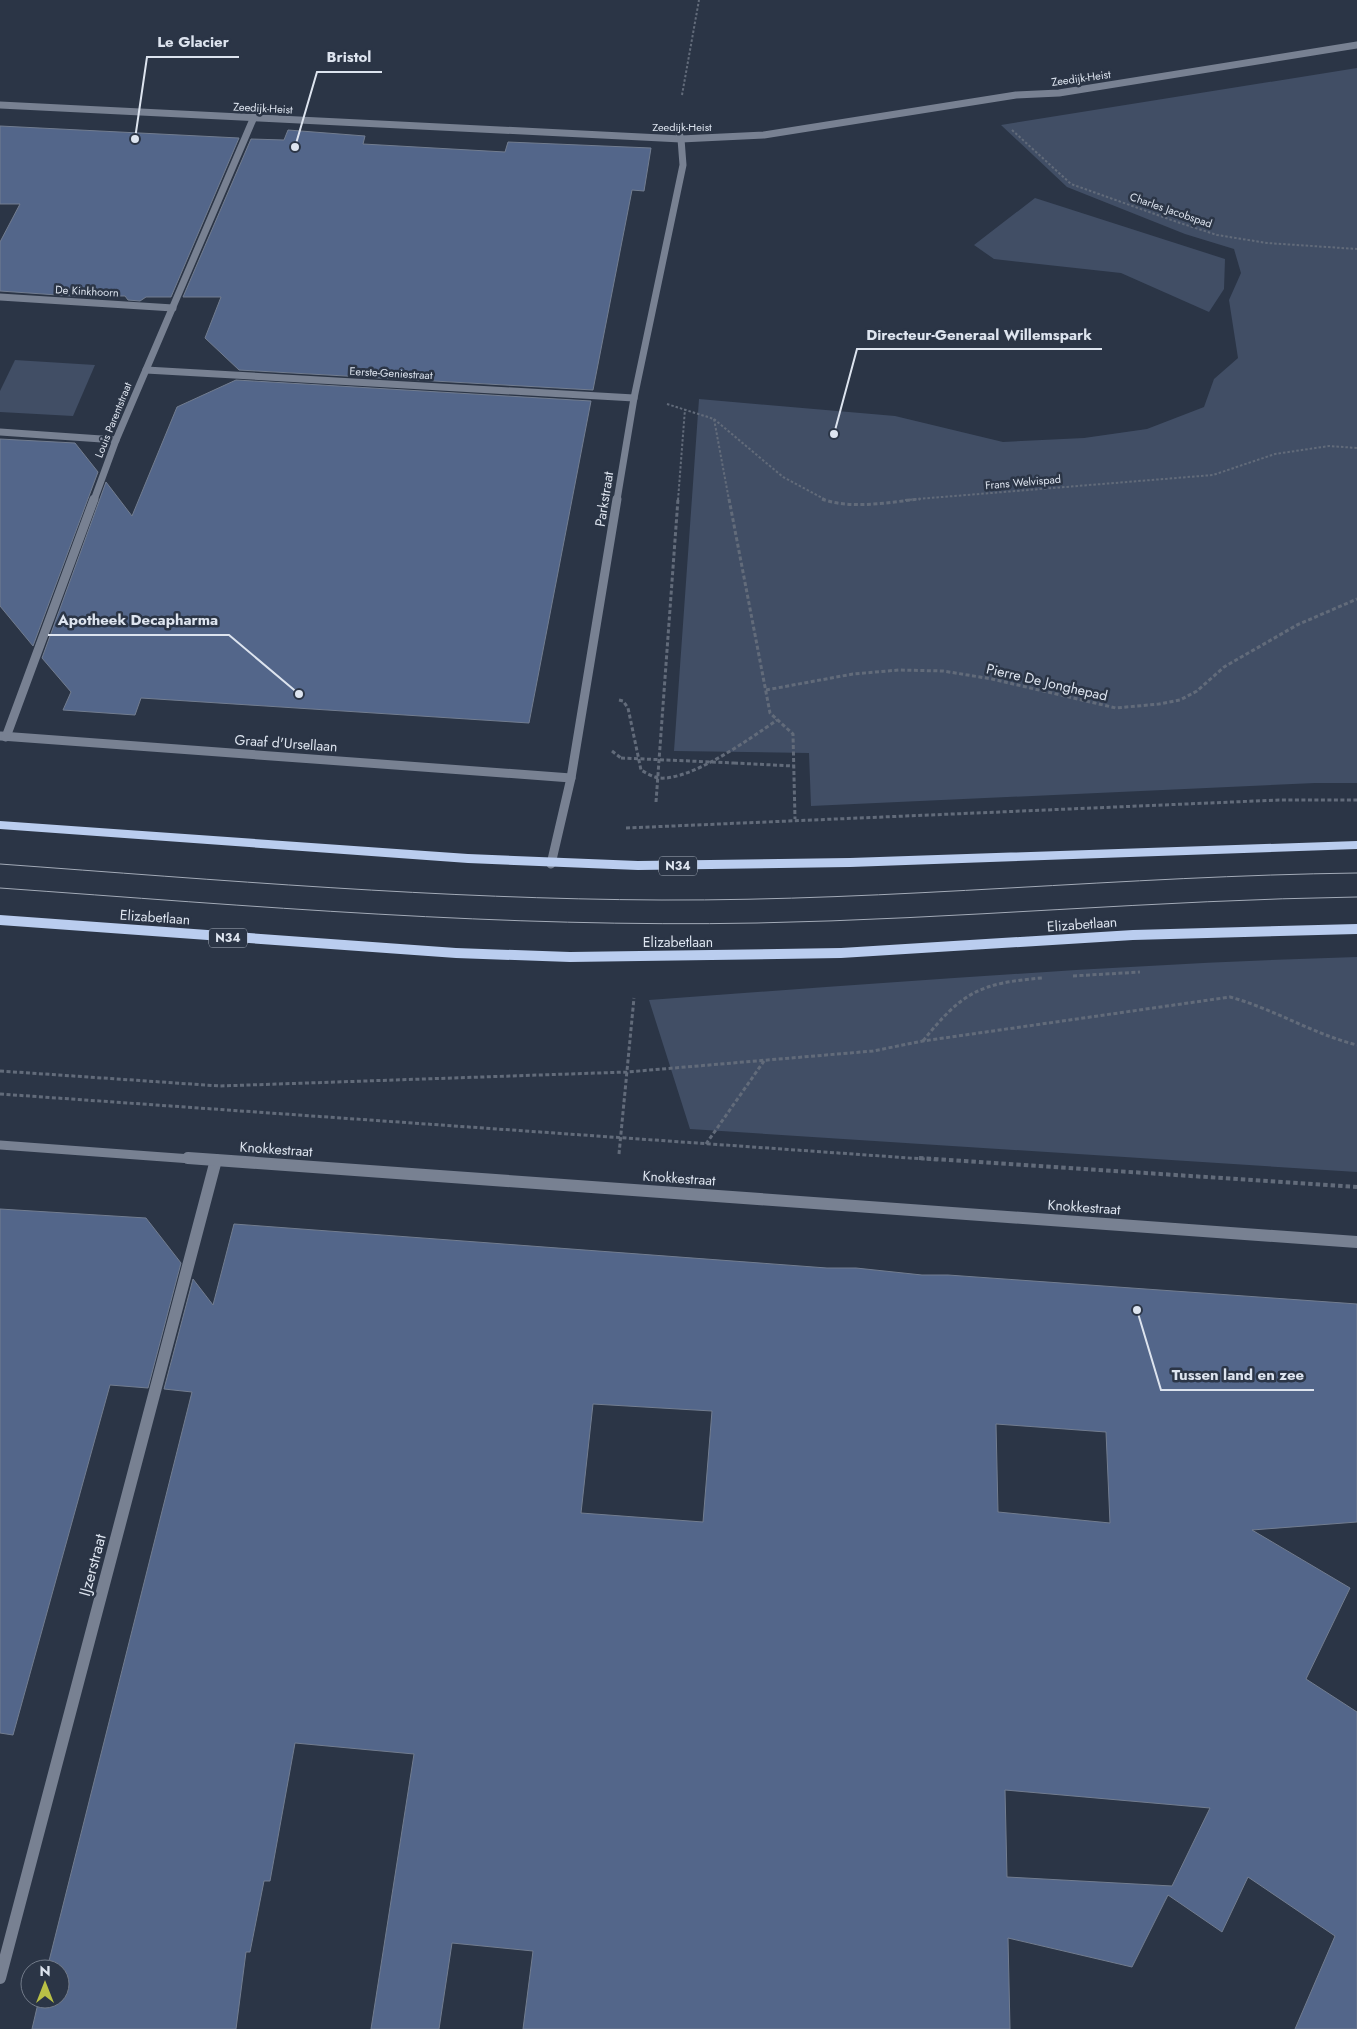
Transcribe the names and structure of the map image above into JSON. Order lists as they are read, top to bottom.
{
  "streets": {
    "main road": ["N34", "Elizabetlaan"],
    "street": [
      "Zeedijk-Heist",
      "De Kinkhoorn",
      "Eerste-Geniestraat",
      "Louis Parentstraat",
      "Parkstraat",
      "Graaf d'Ursellaan",
      "Knokkestraat",
      "IJzerstraat"
    ],
    "path": ["Charles Jacobspad", "Frans Welvispad", "Pierre De Jonghepad"]
  },
  "crossings": [
    ["Zeedijk-Heist", "Louis Parentstraat"],
    ["Zeedijk-Heist", "Parkstraat"],
    ["De Kinkhoorn", "Louis Parentstraat"],
    ["Eerste-Geniestraat", "Louis Parentstraat"],
    ["Eerste-Geniestraat", "Parkstraat"],
    ["Louis Parentstraat", "Graaf d'Ursellaan"],
    ["Parkstraat", "Graaf d'Ursellaan"],
    ["Parkstraat", "N34"],
    ["Knokkestraat", "IJzerstraat"]
  ],
  "places": [
    "Le Glacier",
    "Bristol",
    "Directeur-Generaal Willemspark",
    "Apotheek Decapharma",
    "Tussen land en zee"
  ],
  "north": "top"
}
